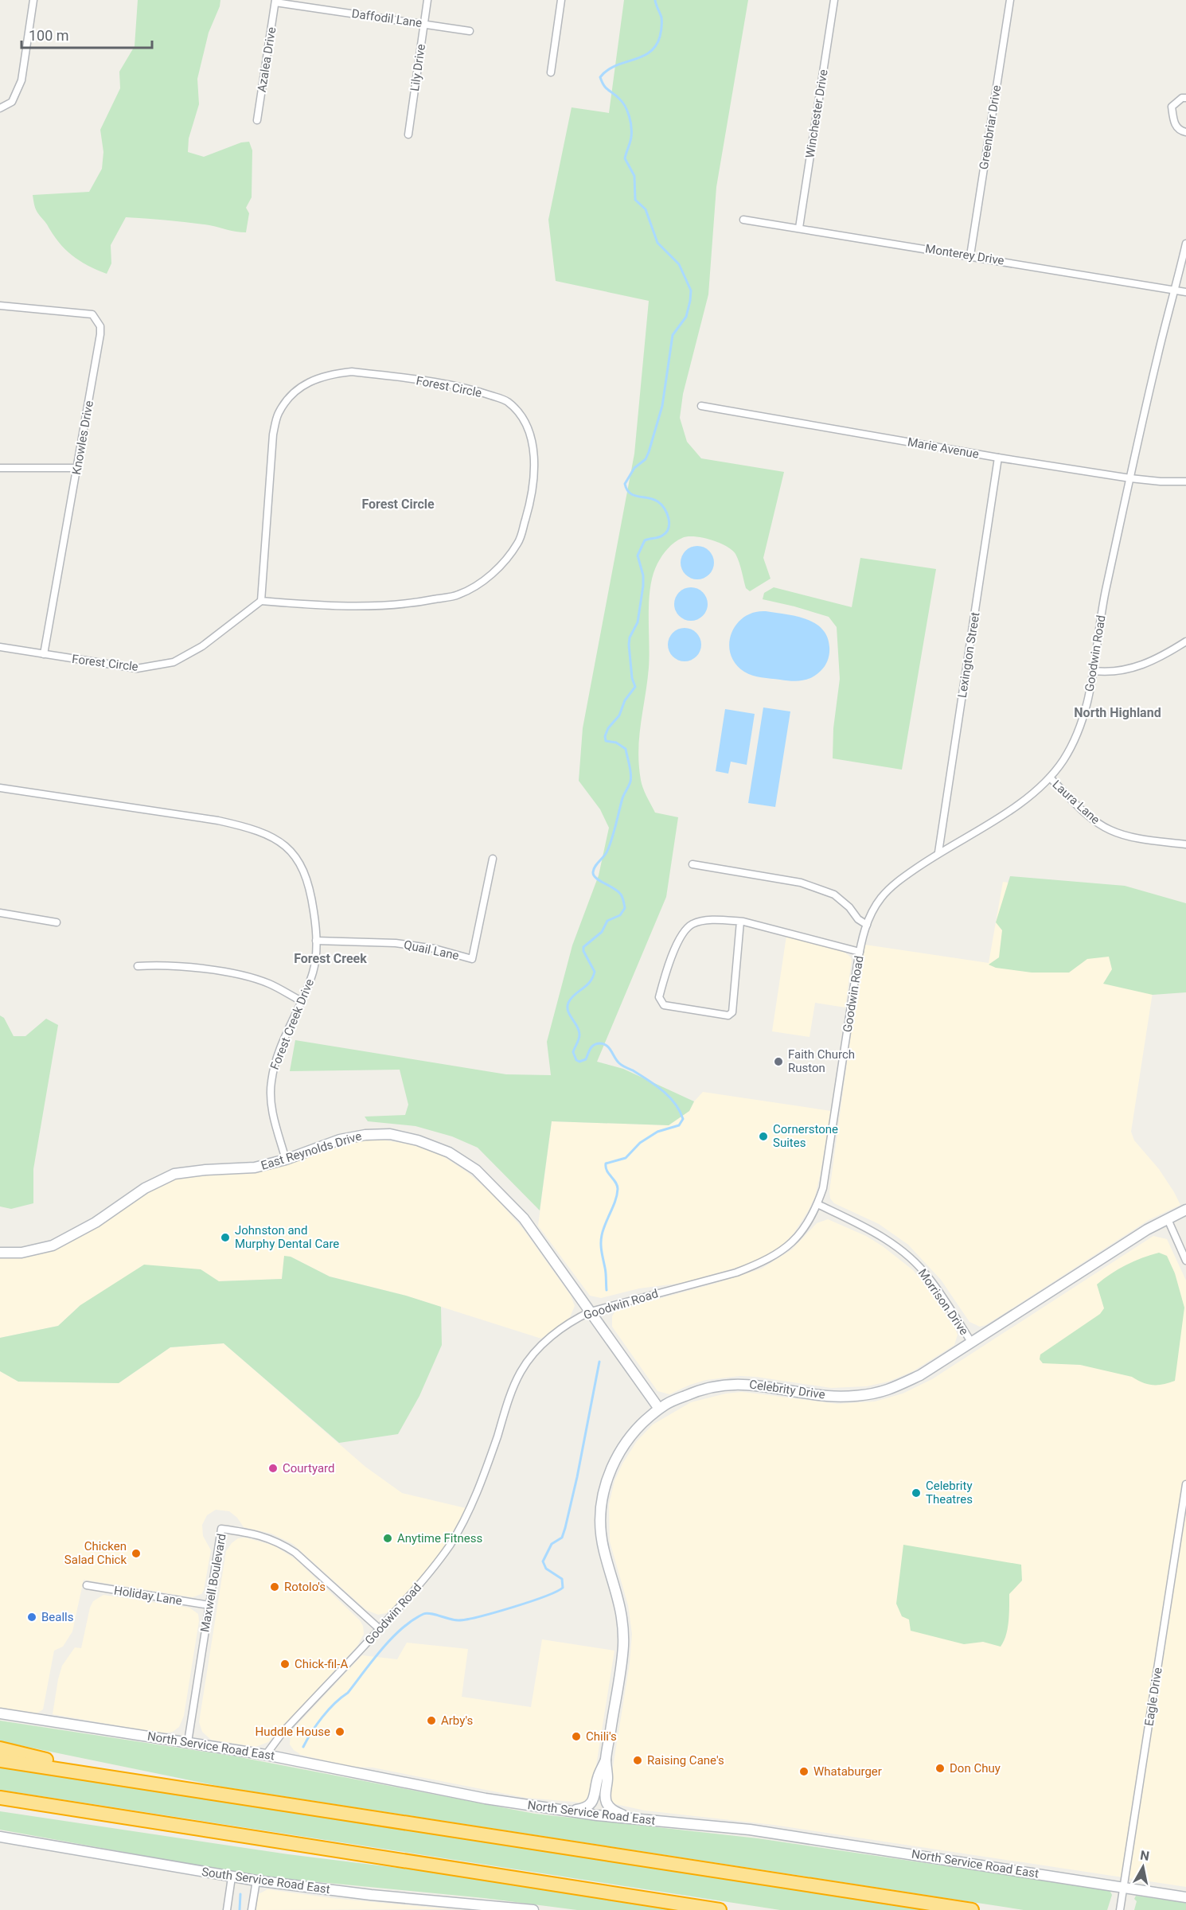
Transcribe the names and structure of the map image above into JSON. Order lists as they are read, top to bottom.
{
  "streets": {
    "street": [
      "Daffodil Lane",
      "Azalea Drive",
      "Lily Drive",
      "Winchester Drive",
      "Greenbriar Drive",
      "Monterey Drive",
      "Forest Circle",
      "Knowles Drive",
      "Marie Avenue",
      "Goodwin Road",
      "Lexington Street",
      "Laura Lane",
      "Quail Lane",
      "Forest Creek Drive",
      "East Reynolds Drive",
      "Morrison Drive",
      "Celebrity Drive",
      "Maxwell Boulevard",
      "Holiday Lane",
      "Eagle Drive",
      "North Service Road East",
      "South Service Road East"
    ]
  },
  "crossings": [
    ["Daffodil Lane", "Azalea Drive"],
    ["Daffodil Lane", "Lily Drive"],
    ["Winchester Drive", "Monterey Drive"],
    ["Greenbriar Drive", "Monterey Drive"],
    ["Monterey Drive", "Goodwin Road"],
    ["Forest Circle", "Knowles Drive"],
    ["Marie Avenue", "Goodwin Road"],
    ["Marie Avenue", "Lexington Street"],
    ["Goodwin Road", "Lexington Street"],
    ["Goodwin Road", "Laura Lane"],
    ["Goodwin Road", "East Reynolds Drive"],
    ["Goodwin Road", "Morrison Drive"],
    ["Goodwin Road", "Maxwell Boulevard"],
    ["Goodwin Road", "North Service Road East"],
    ["Quail Lane", "Forest Creek Drive"],
    ["Forest Creek Drive", "East Reynolds Drive"],
    ["East Reynolds Drive", "Celebrity Drive"],
    ["Morrison Drive", "Celebrity Drive"],
    ["Maxwell Boulevard", "Holiday Lane"],
    ["Maxwell Boulevard", "North Service Road East"],
    ["Eagle Drive", "North Service Road East"]
  ],
  "districts": ["Forest Circle", "North Highland", "Forest Creek"],
  "places": [
    "Faith Church Ruston",
    "Cornerstone Suites",
    "Johnston and Murphy Dental Care",
    "Courtyard",
    "Celebrity Theatres",
    "Anytime Fitness",
    "Chicken Salad Chick",
    "Rotolo's",
    "Bealls",
    "Chick-fil-A",
    "Arby's",
    "Huddle House",
    "Chili's",
    "Raising Cane's",
    "Don Chuy",
    "Whataburger"
  ],
  "scale_bar": "100 m",
  "north": "top"
}
